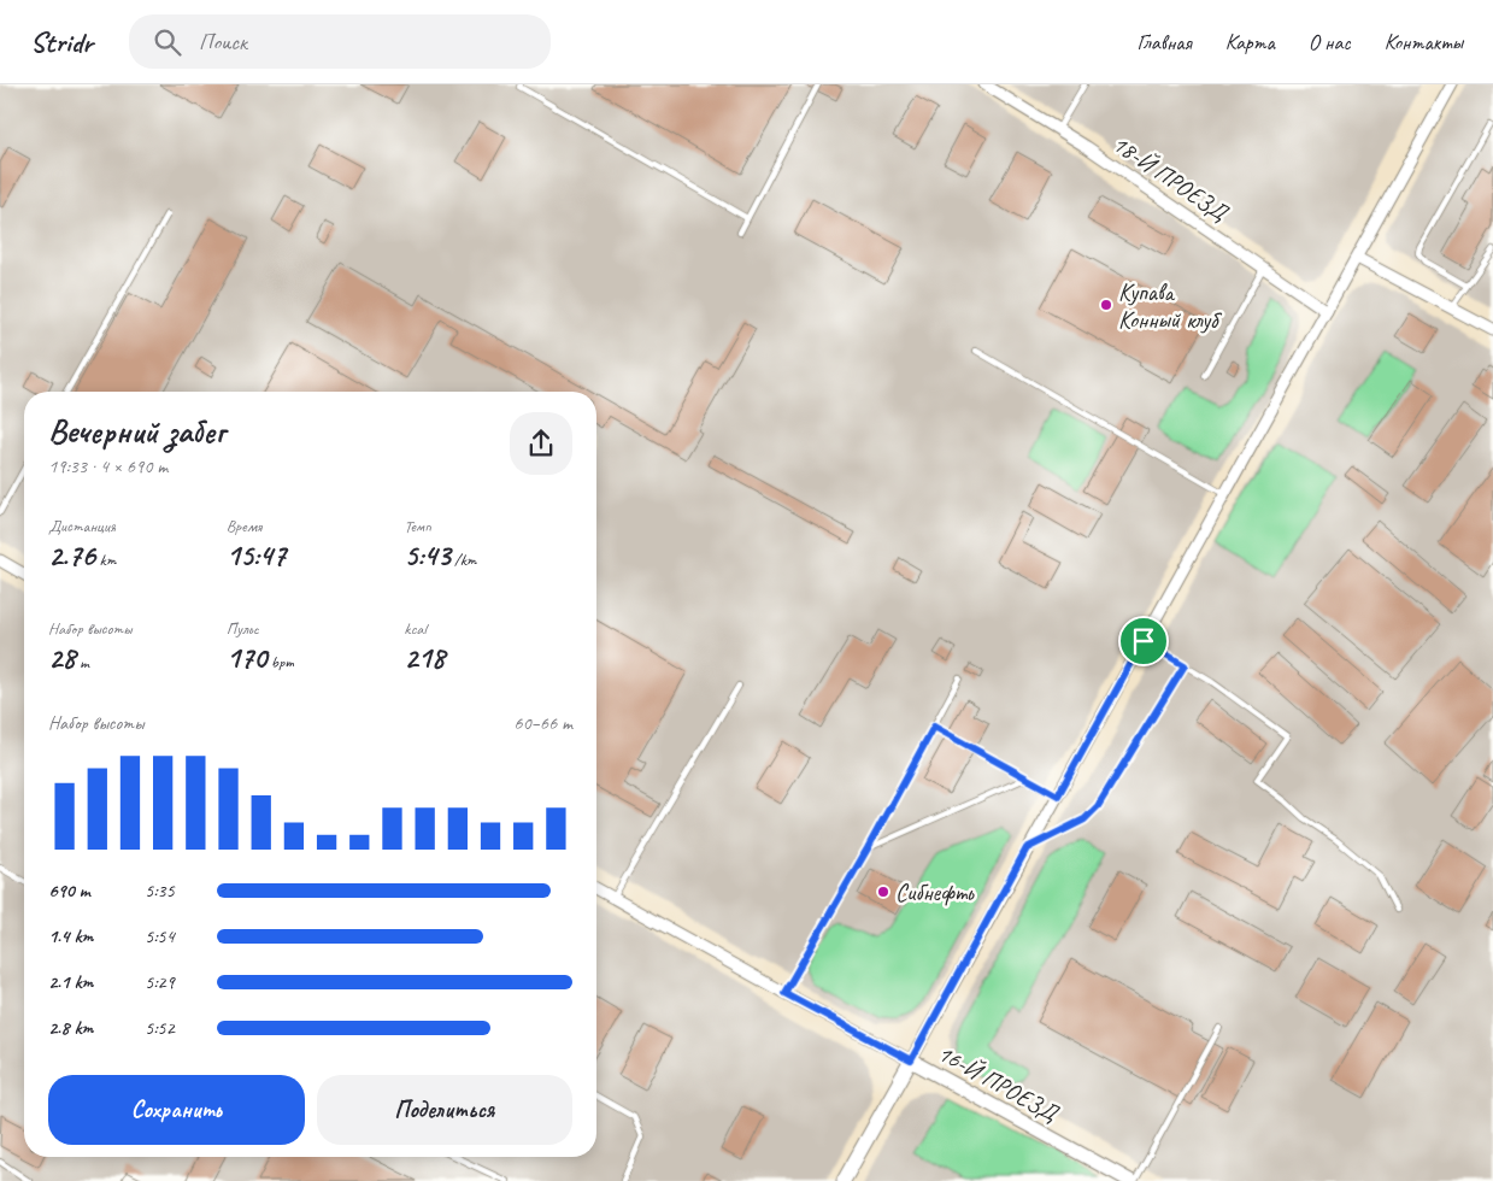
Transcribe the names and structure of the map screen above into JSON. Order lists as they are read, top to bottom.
{
  "streets": {
    "street": ["18-Й ПРОЕЗД", "16-Й ПРОЕЗД"]
  },
  "places": ["Купава Конный клуб", "Сибнефть"],
  "page": {
    "header": "Stridr",
    "search": "Поиск",
    "nav": [
      "Главная",
      "Карта",
      "О нас",
      "Контакты"
    ],
    "heading": ["Вечерний забег", "19:33 · 4 × 690 m"],
    "stats": [
      ["Дистанция", "2.76 km"],
      ["Время", "15:47"],
      ["Темп", "5:43 /km"],
      ["Набор высоты", "28 m"],
      ["Пульс", "170 bpm"],
      ["kcal", "218"]
    ],
    "chart": ["Набор высоты", "60–66 m"],
    "list": [
      {
        "name": "690 m",
        "note": "5:35"
      },
      {
        "name": "1.4 km",
        "note": "5:54"
      },
      {
        "name": "2.1 km",
        "note": "5:29"
      },
      {
        "name": "2.8 km",
        "note": "5:52"
      }
    ],
    "buttons": ["Сохранить", "Поделиться"]
  }
}
